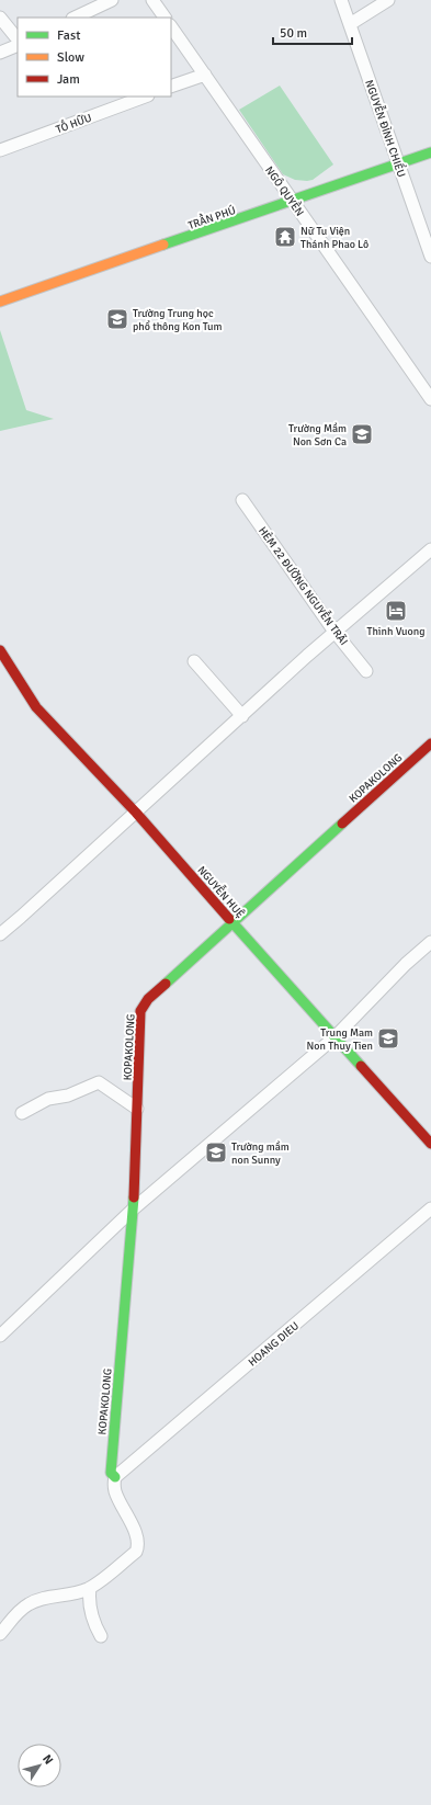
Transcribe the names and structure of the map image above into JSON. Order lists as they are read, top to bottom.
{
  "streets": {
    "street": [
      "TỐ HỮU",
      "NGUYỄN ĐÌNH CHIỂU",
      "NGÔ QUYỀN",
      "TRẦN PHÚ",
      "HẺM 22 ĐƯỜNG NGUYỄN TRÃI",
      "KOPAKOLONG",
      "NGUYỄN HUỆ",
      "HOANG DIEU"
    ]
  },
  "crossings": [
    ["NGUYỄN ĐÌNH CHIỂU", "TRẦN PHÚ"],
    ["NGÔ QUYỀN", "TRẦN PHÚ"],
    ["KOPAKOLONG", "NGUYỄN HUỆ"],
    ["KOPAKOLONG", "HOANG DIEU"]
  ],
  "places": {
    "temple": ["Nữ Tu Viện Thánh Phao Lô"],
    "school or university": [
      "Trường Trung học phổ thông Kon Tum",
      "Trường Mầm Non Sơn Ca",
      "Trung Mam Non Thuy Tien",
      "Trường mầm non Sunny"
    ],
    "hotel": ["Thinh Vuong"]
  },
  "legend": ["Fast", "Slow", "Jam"],
  "scale_bar": "50 m",
  "north": "top right"
}
